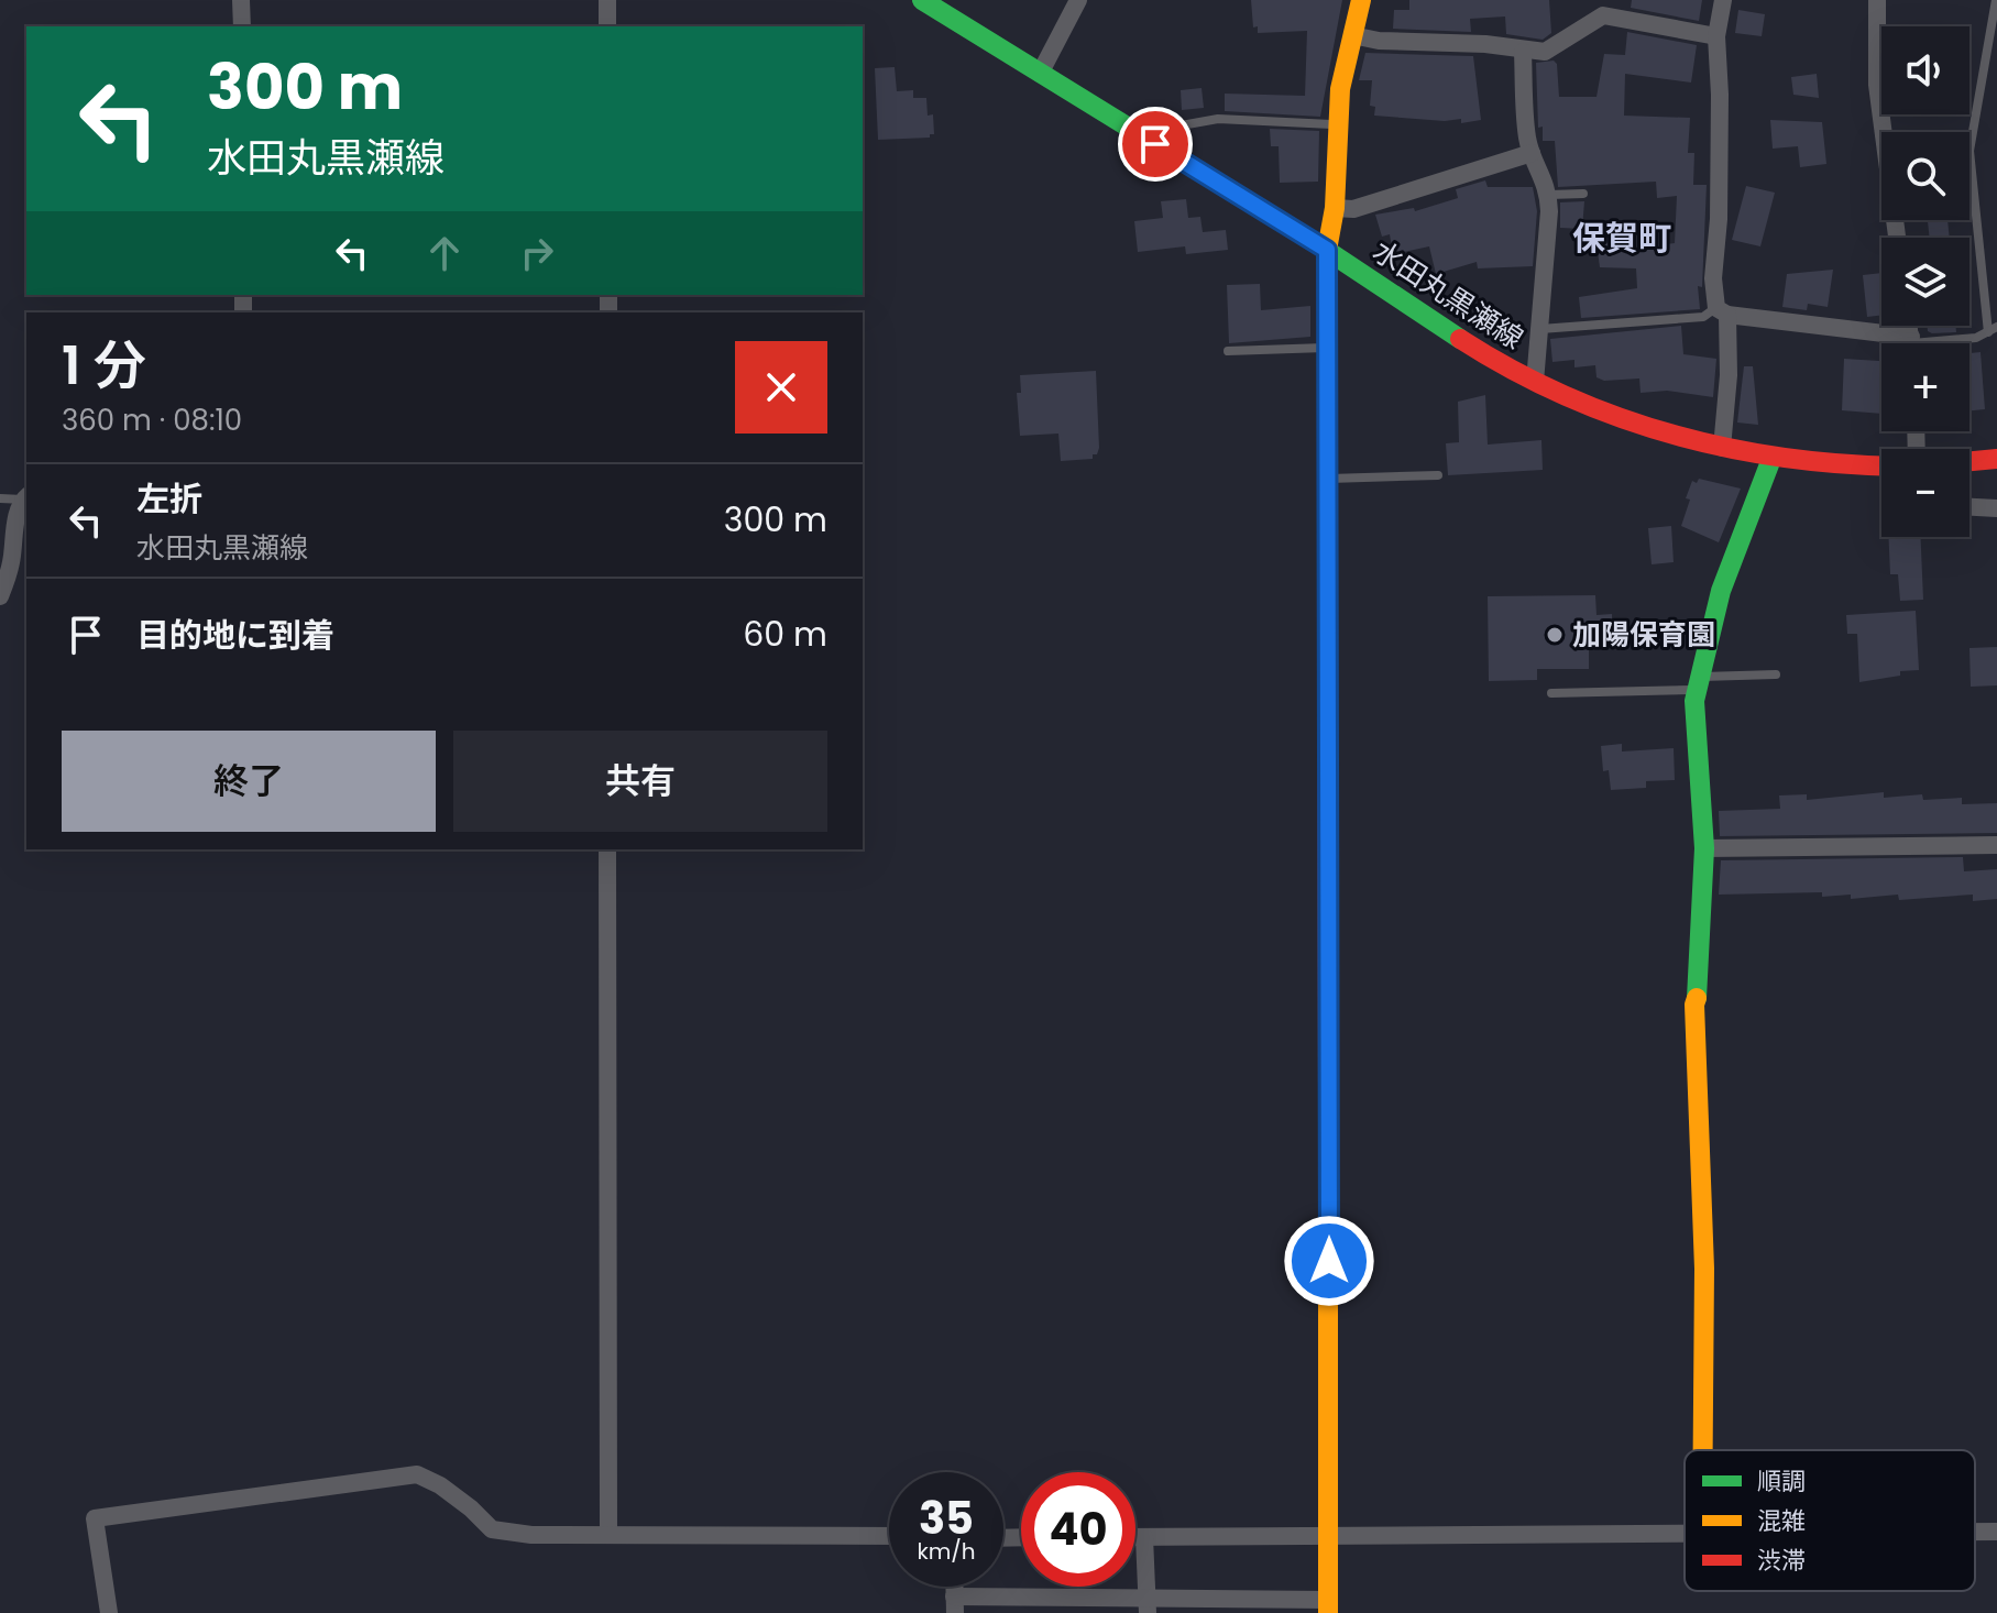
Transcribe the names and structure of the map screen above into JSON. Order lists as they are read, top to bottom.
{
  "streets": {
    "street": ["水田丸黒瀬線"]
  },
  "districts": ["保賀町"],
  "places": ["加陽保育園"],
  "legend": ["順調", "混雑", "渋滞"],
  "page": {
    "map_buttons": ["+", "−"],
    "turn": ["300 m", "水田丸黒瀬線"],
    "heading": ["1 分", "360 m · 08:10"],
    "list": [
      {
        "name": "左折",
        "note": "水田丸黒瀬線",
        "value": "300 m"
      },
      {
        "name": "目的地に到着",
        "value": "60 m"
      }
    ],
    "buttons": ["終了", "共有"],
    "speed": "35 km/h",
    "limit": "40"
  }
}
